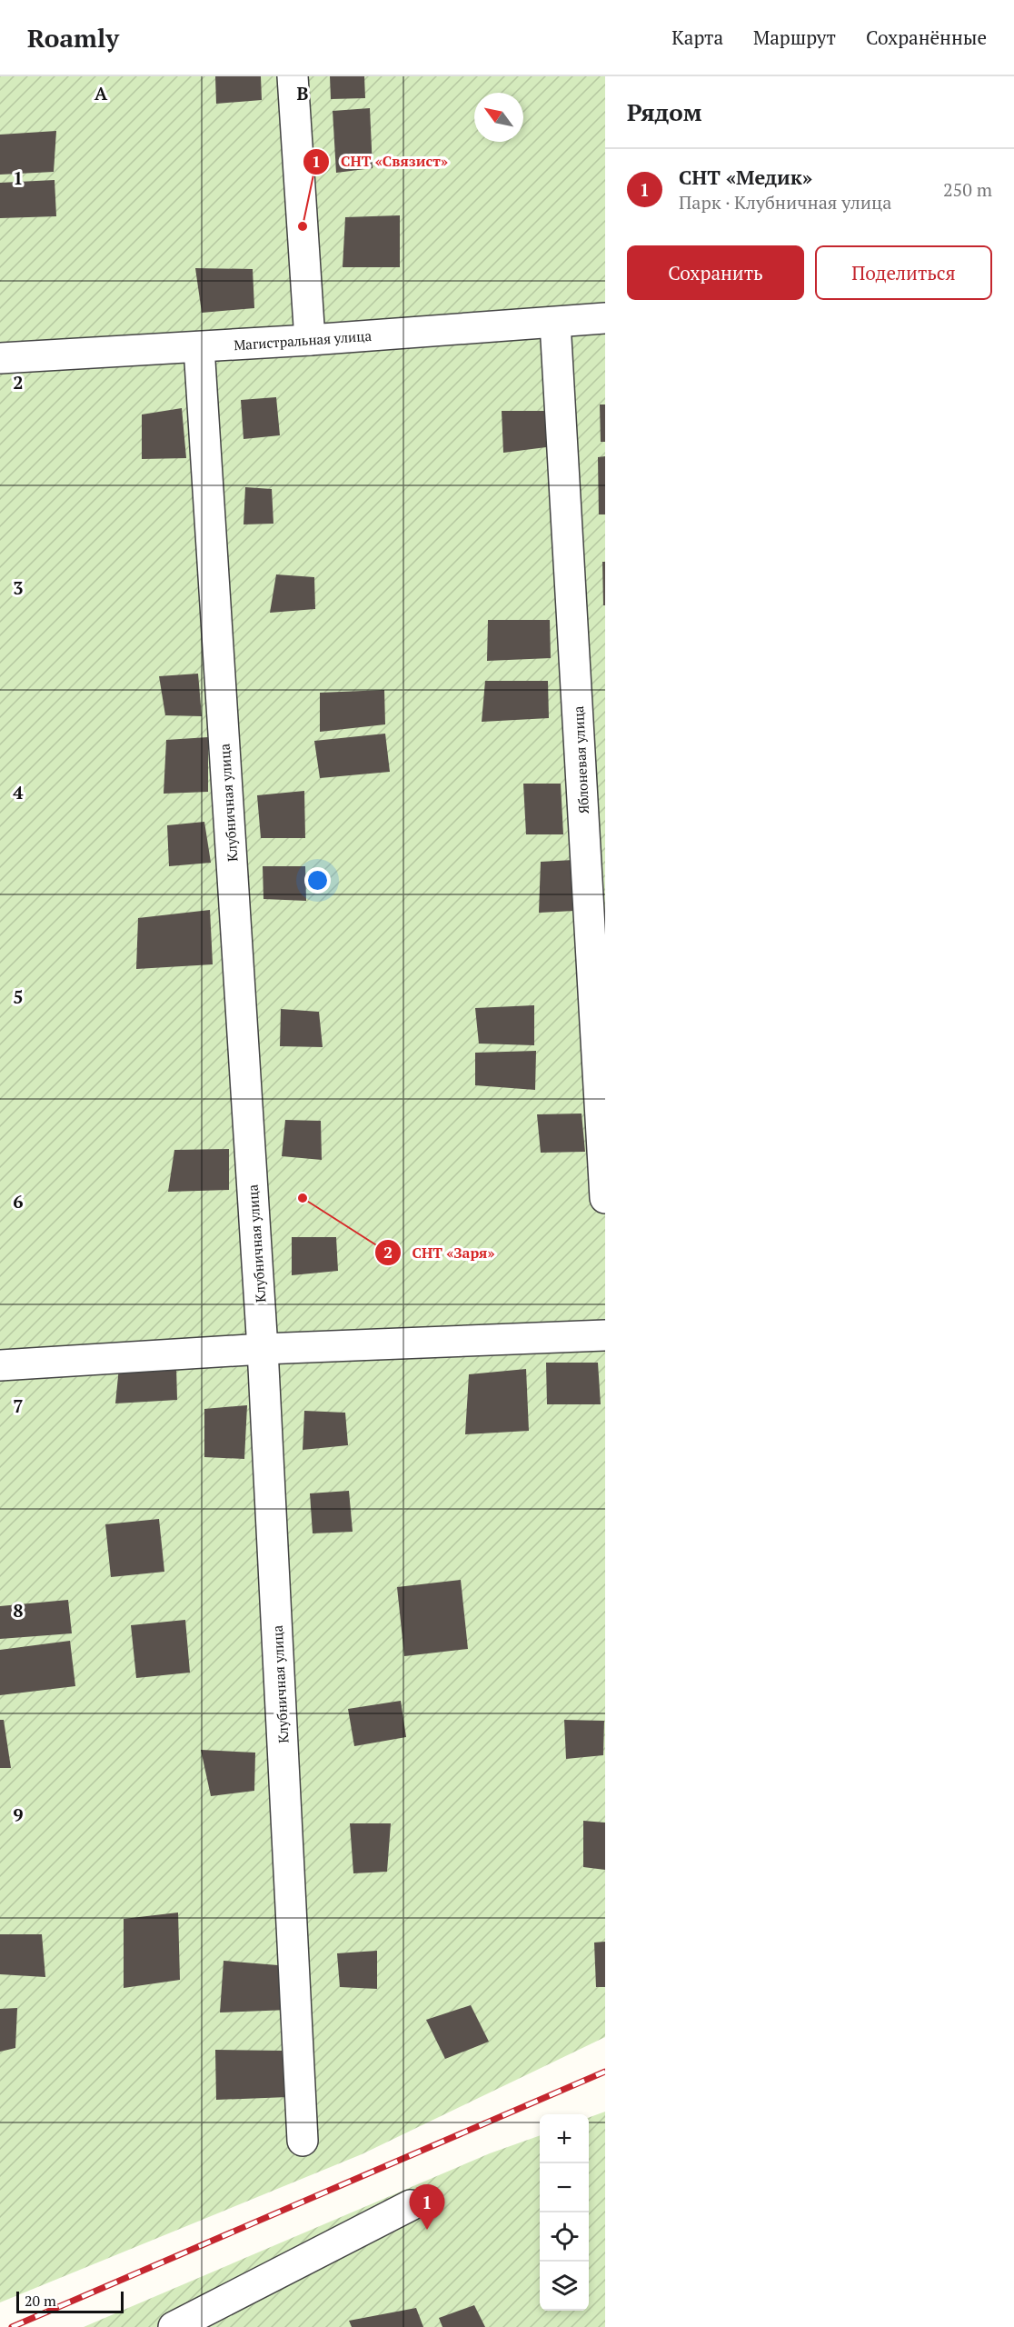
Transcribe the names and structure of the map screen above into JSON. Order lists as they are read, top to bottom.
{
  "streets": {
    "street": ["Магистральная улица", "Яблоневая улица", "Клубничная улица"]
  },
  "crossings": [
    ["Магистральная улица", "Яблоневая улица"],
    ["Магистральная улица", "Клубничная улица"]
  ],
  "places": ["СНТ «Связист»", "СНТ «Заря»"],
  "scale_bar": "20 m",
  "north": "top left",
  "page": {
    "header": "Roamly",
    "nav": ["Карта", "Маршрут", "Сохранённые"],
    "heading": "Рядом",
    "list": [
      {
        "mark": "1",
        "name": "СНТ «Медик»",
        "note": "Парк · Клубничная улица",
        "value": "250 m"
      }
    ],
    "buttons": ["Сохранить", "Поделиться"],
    "map_buttons": ["+", "−"],
    "pins": "1",
    "scale": "20 m"
  },
  "grid": {
    "columns": ["A", "B"],
    "rows": [
      "1",
      "2",
      "3",
      "4",
      "5",
      "6",
      "7",
      "8",
      "9"
    ]
  }
}
